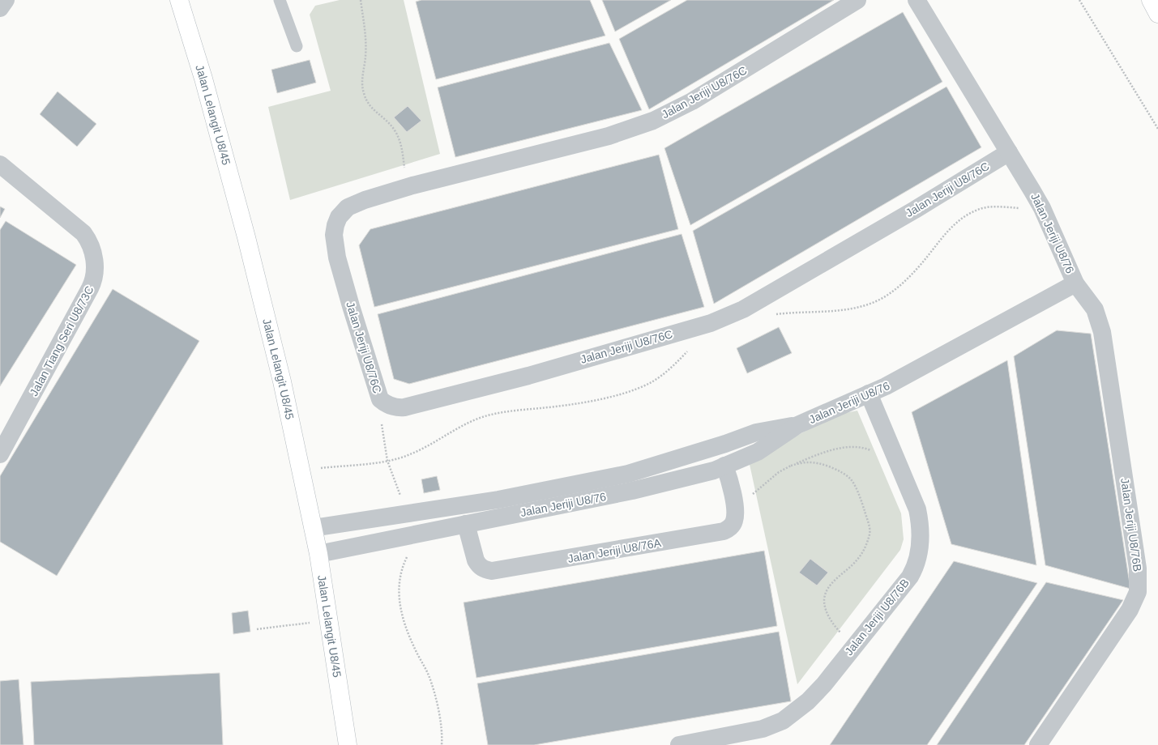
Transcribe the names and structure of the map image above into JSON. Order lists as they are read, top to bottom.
{
  "streets": {
    "street": [
      "Jalan Jeriji U8/76C",
      "Jalan Lelangit U8/45",
      "Jalan Jeriji U8/76",
      "Jalan Tiang Seri U8/73C",
      "Jalan Jeriji U8/76B",
      "Jalan Jeriji U8/76A"
    ]
  },
  "crossings": [
    ["Jalan Jeriji U8/76C", "Jalan Jeriji U8/76"],
    ["Jalan Lelangit U8/45", "Jalan Jeriji U8/76"],
    ["Jalan Jeriji U8/76", "Jalan Jeriji U8/76B"],
    ["Jalan Jeriji U8/76", "Jalan Jeriji U8/76A"]
  ]
}
